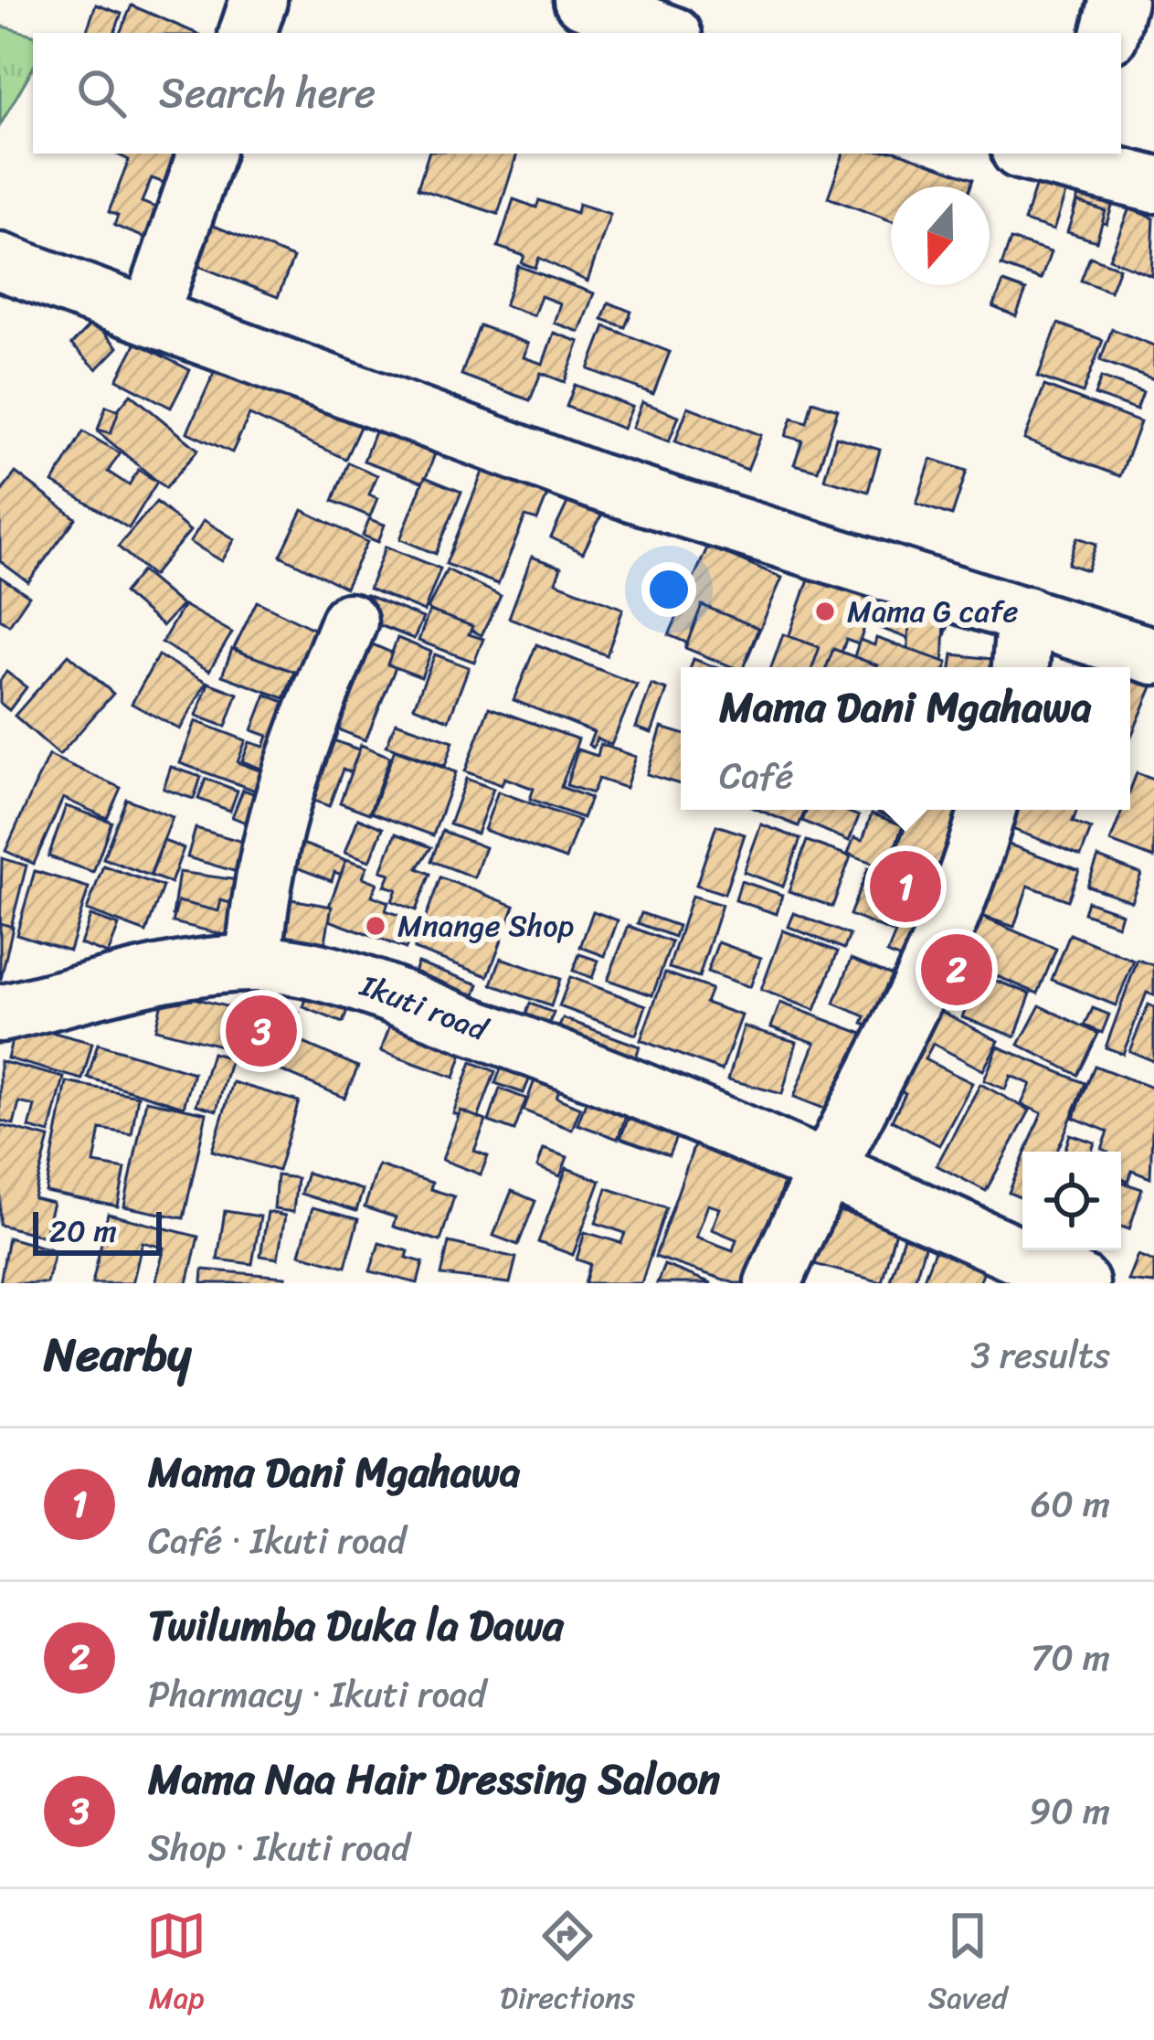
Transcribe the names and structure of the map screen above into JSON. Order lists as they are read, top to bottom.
{
  "streets": {
    "street": ["Ikuti road"]
  },
  "places": ["Mama G cafe", "Mnange Shop"],
  "scale_bar": "20 m",
  "north": "bottom",
  "page": {
    "search": "Search here",
    "popup": ["Mama Dani Mgahawa", "Café"],
    "pins": ["1", "2", "3"],
    "scale": "20 m",
    "heading": ["Nearby", "3 results"],
    "list": [
      {
        "mark": "1",
        "name": "Mama Dani Mgahawa",
        "note": "Café · Ikuti road",
        "value": "60 m"
      },
      {
        "mark": "2",
        "name": "Twilumba Duka la Dawa",
        "note": "Pharmacy · Ikuti road",
        "value": "70 m"
      },
      {
        "mark": "3",
        "name": "Mama Naa Hair Dressing Saloon",
        "note": "Shop · Ikuti road",
        "value": "90 m"
      }
    ],
    "nav": ["Map", "Directions", "Saved"]
  }
}
